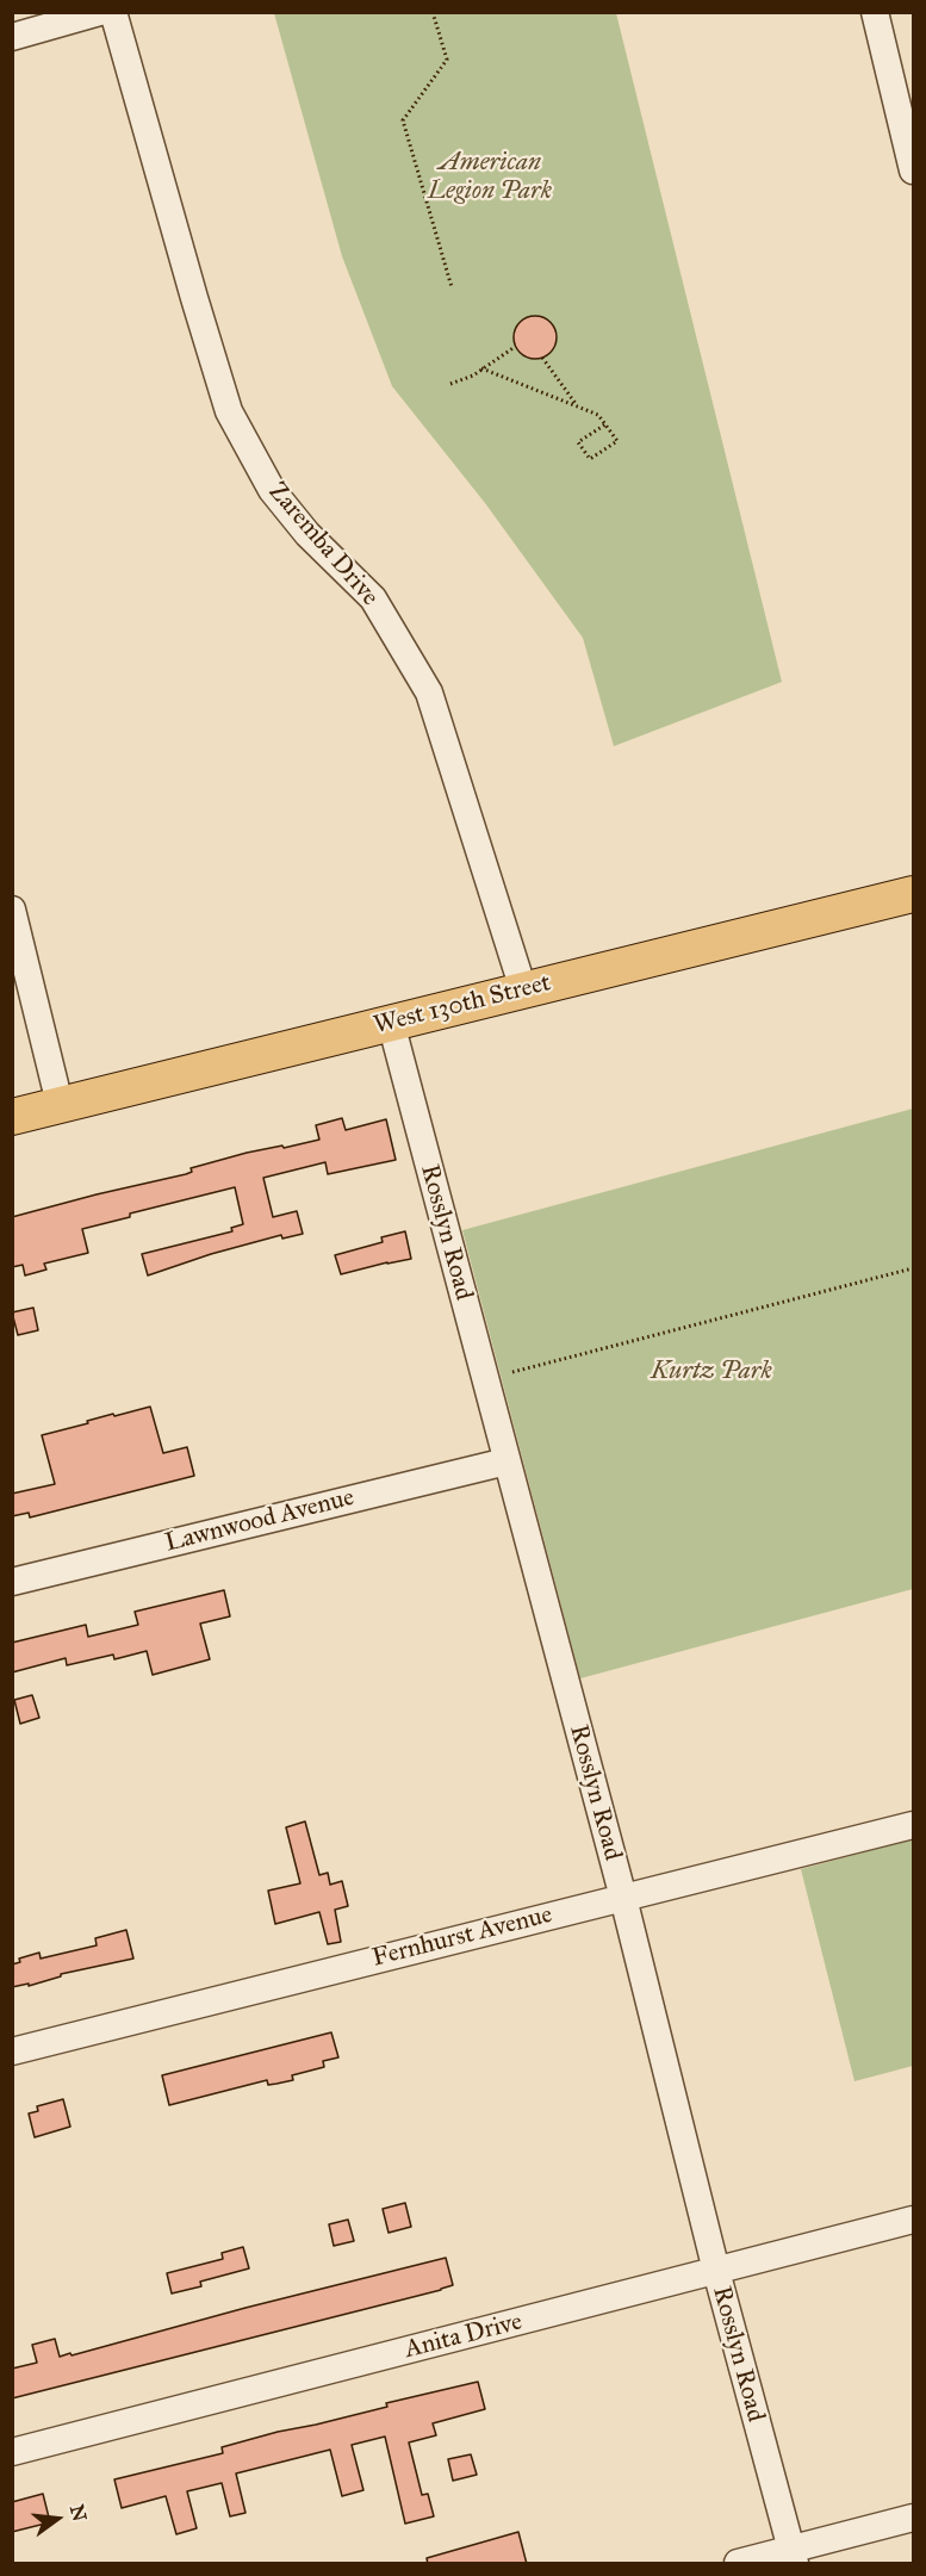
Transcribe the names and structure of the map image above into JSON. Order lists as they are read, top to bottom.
{
  "streets": {
    "main road": ["West 130th Street"],
    "street": [
      "Zaremba Drive",
      "Rosslyn Road",
      "Lawnwood Avenue",
      "Fernhurst Avenue",
      "Anita Drive"
    ]
  },
  "crossings": [
    ["Zaremba Drive", "West 130th Street"],
    ["West 130th Street", "Rosslyn Road"],
    ["Rosslyn Road", "Lawnwood Avenue"],
    ["Rosslyn Road", "Fernhurst Avenue"],
    ["Rosslyn Road", "Anita Drive"]
  ],
  "parks": ["American Legion Park", "Kurtz Park"],
  "north": "right"
}
